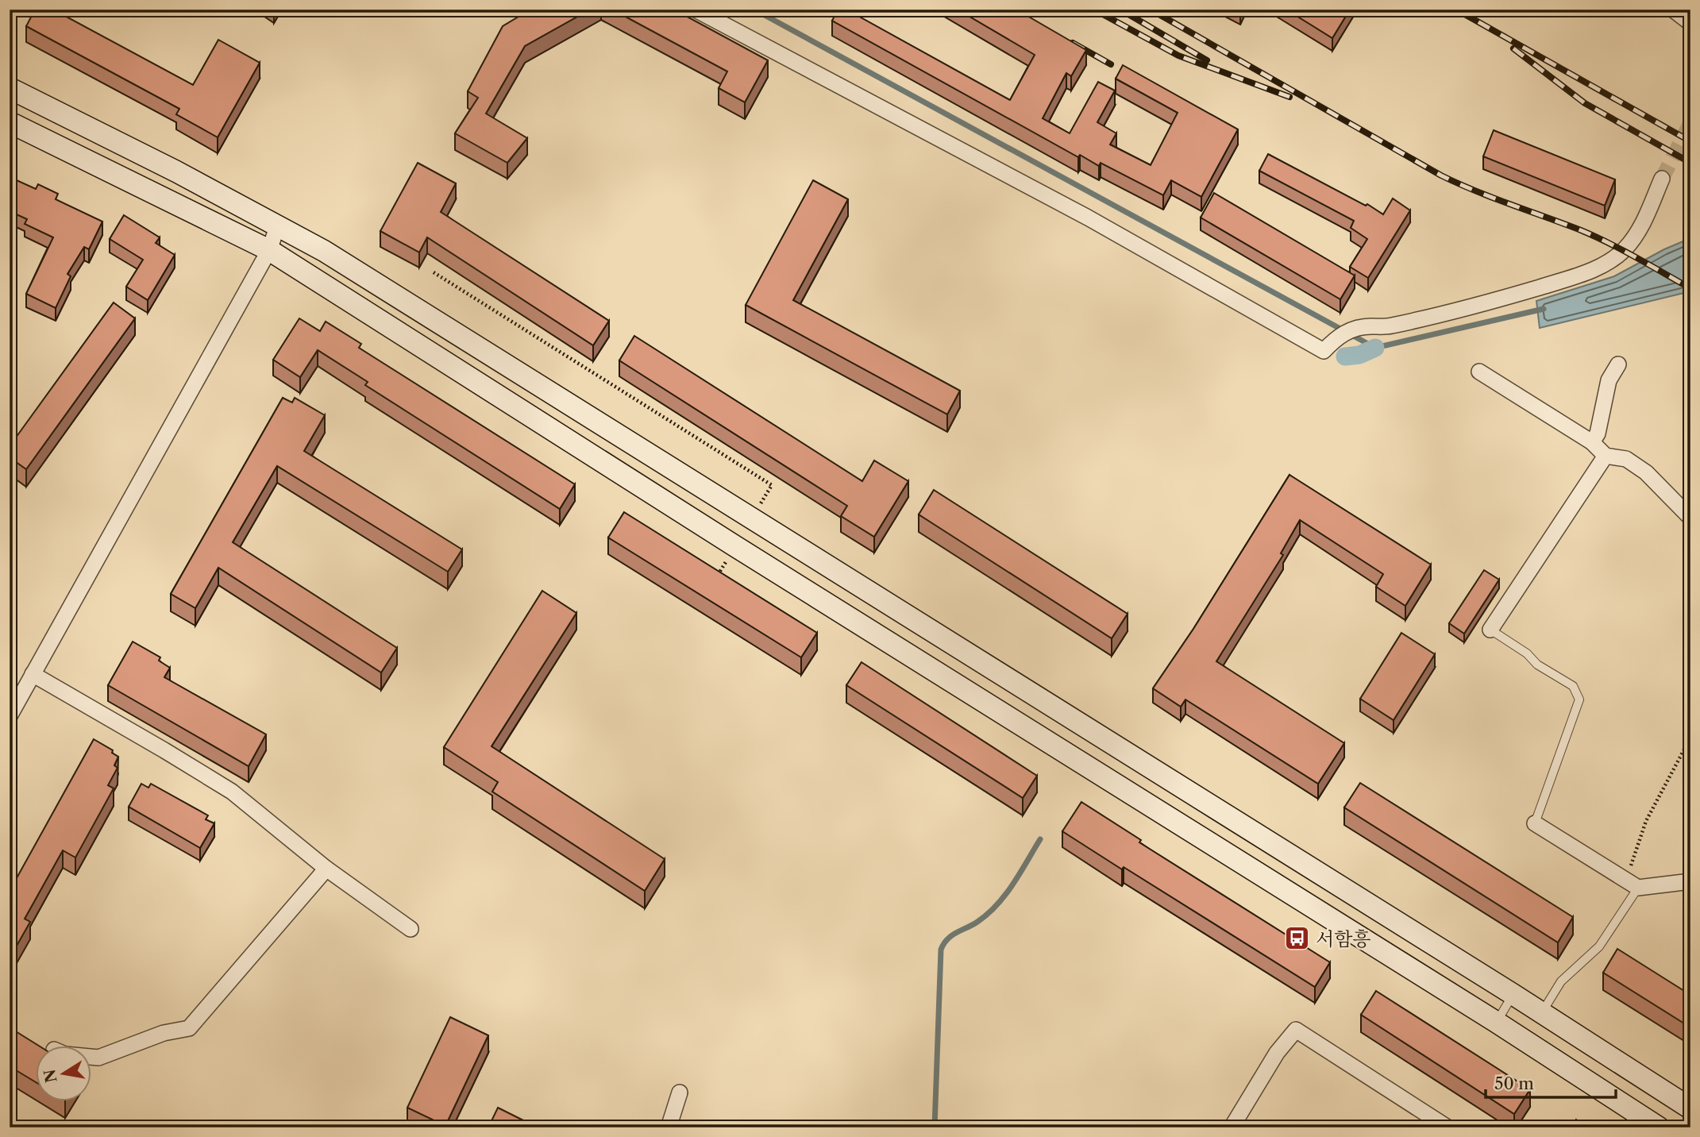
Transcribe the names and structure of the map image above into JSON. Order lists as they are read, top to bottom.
{
  "places": {
    "bus stop": ["서함흥"]
  },
  "scale_bar": "50 m",
  "north": "left"
}
